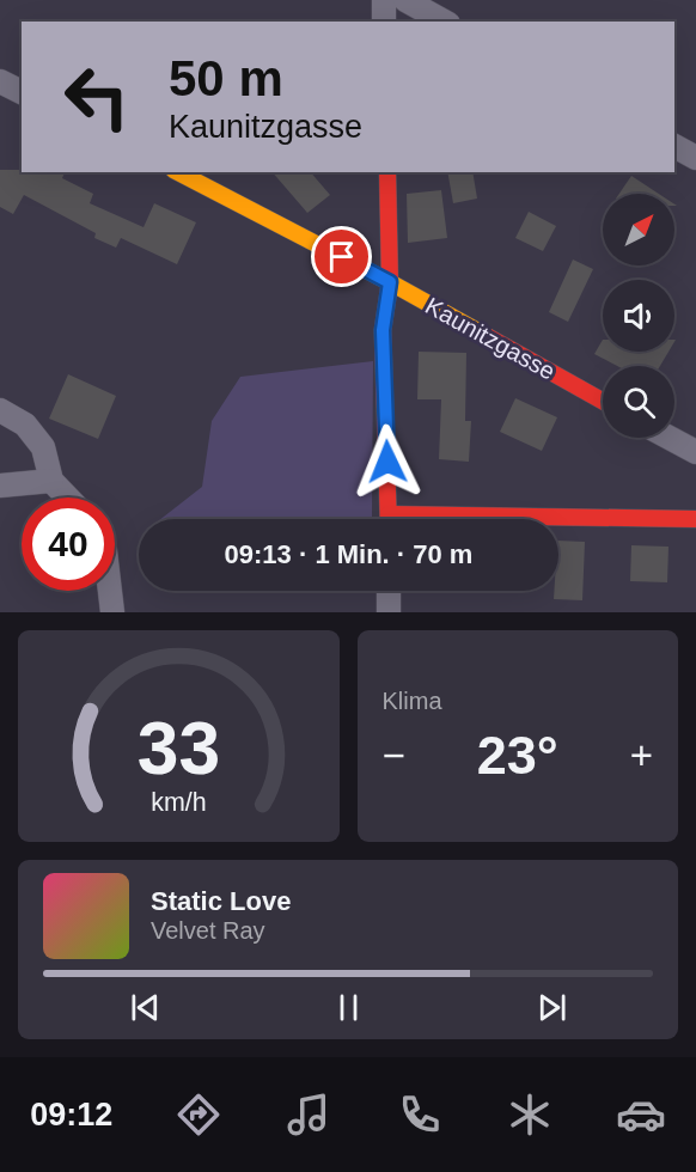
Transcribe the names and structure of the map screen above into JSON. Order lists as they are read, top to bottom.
{
  "streets": {
    "street": ["Kaunitzgasse"]
  },
  "north": "top right",
  "page": {
    "turn": ["50 m", "Kaunitzgasse"],
    "limit": "40",
    "trip": "09:13 · 1 Min. · 70 m",
    "tile": "Klima",
    "heat": ["−", "23°", "+"],
    "song": ["Static Love", "Velvet Ray"],
    "tabs": "09:12",
    "gauge": ["33", "km/h"]
  }
}
